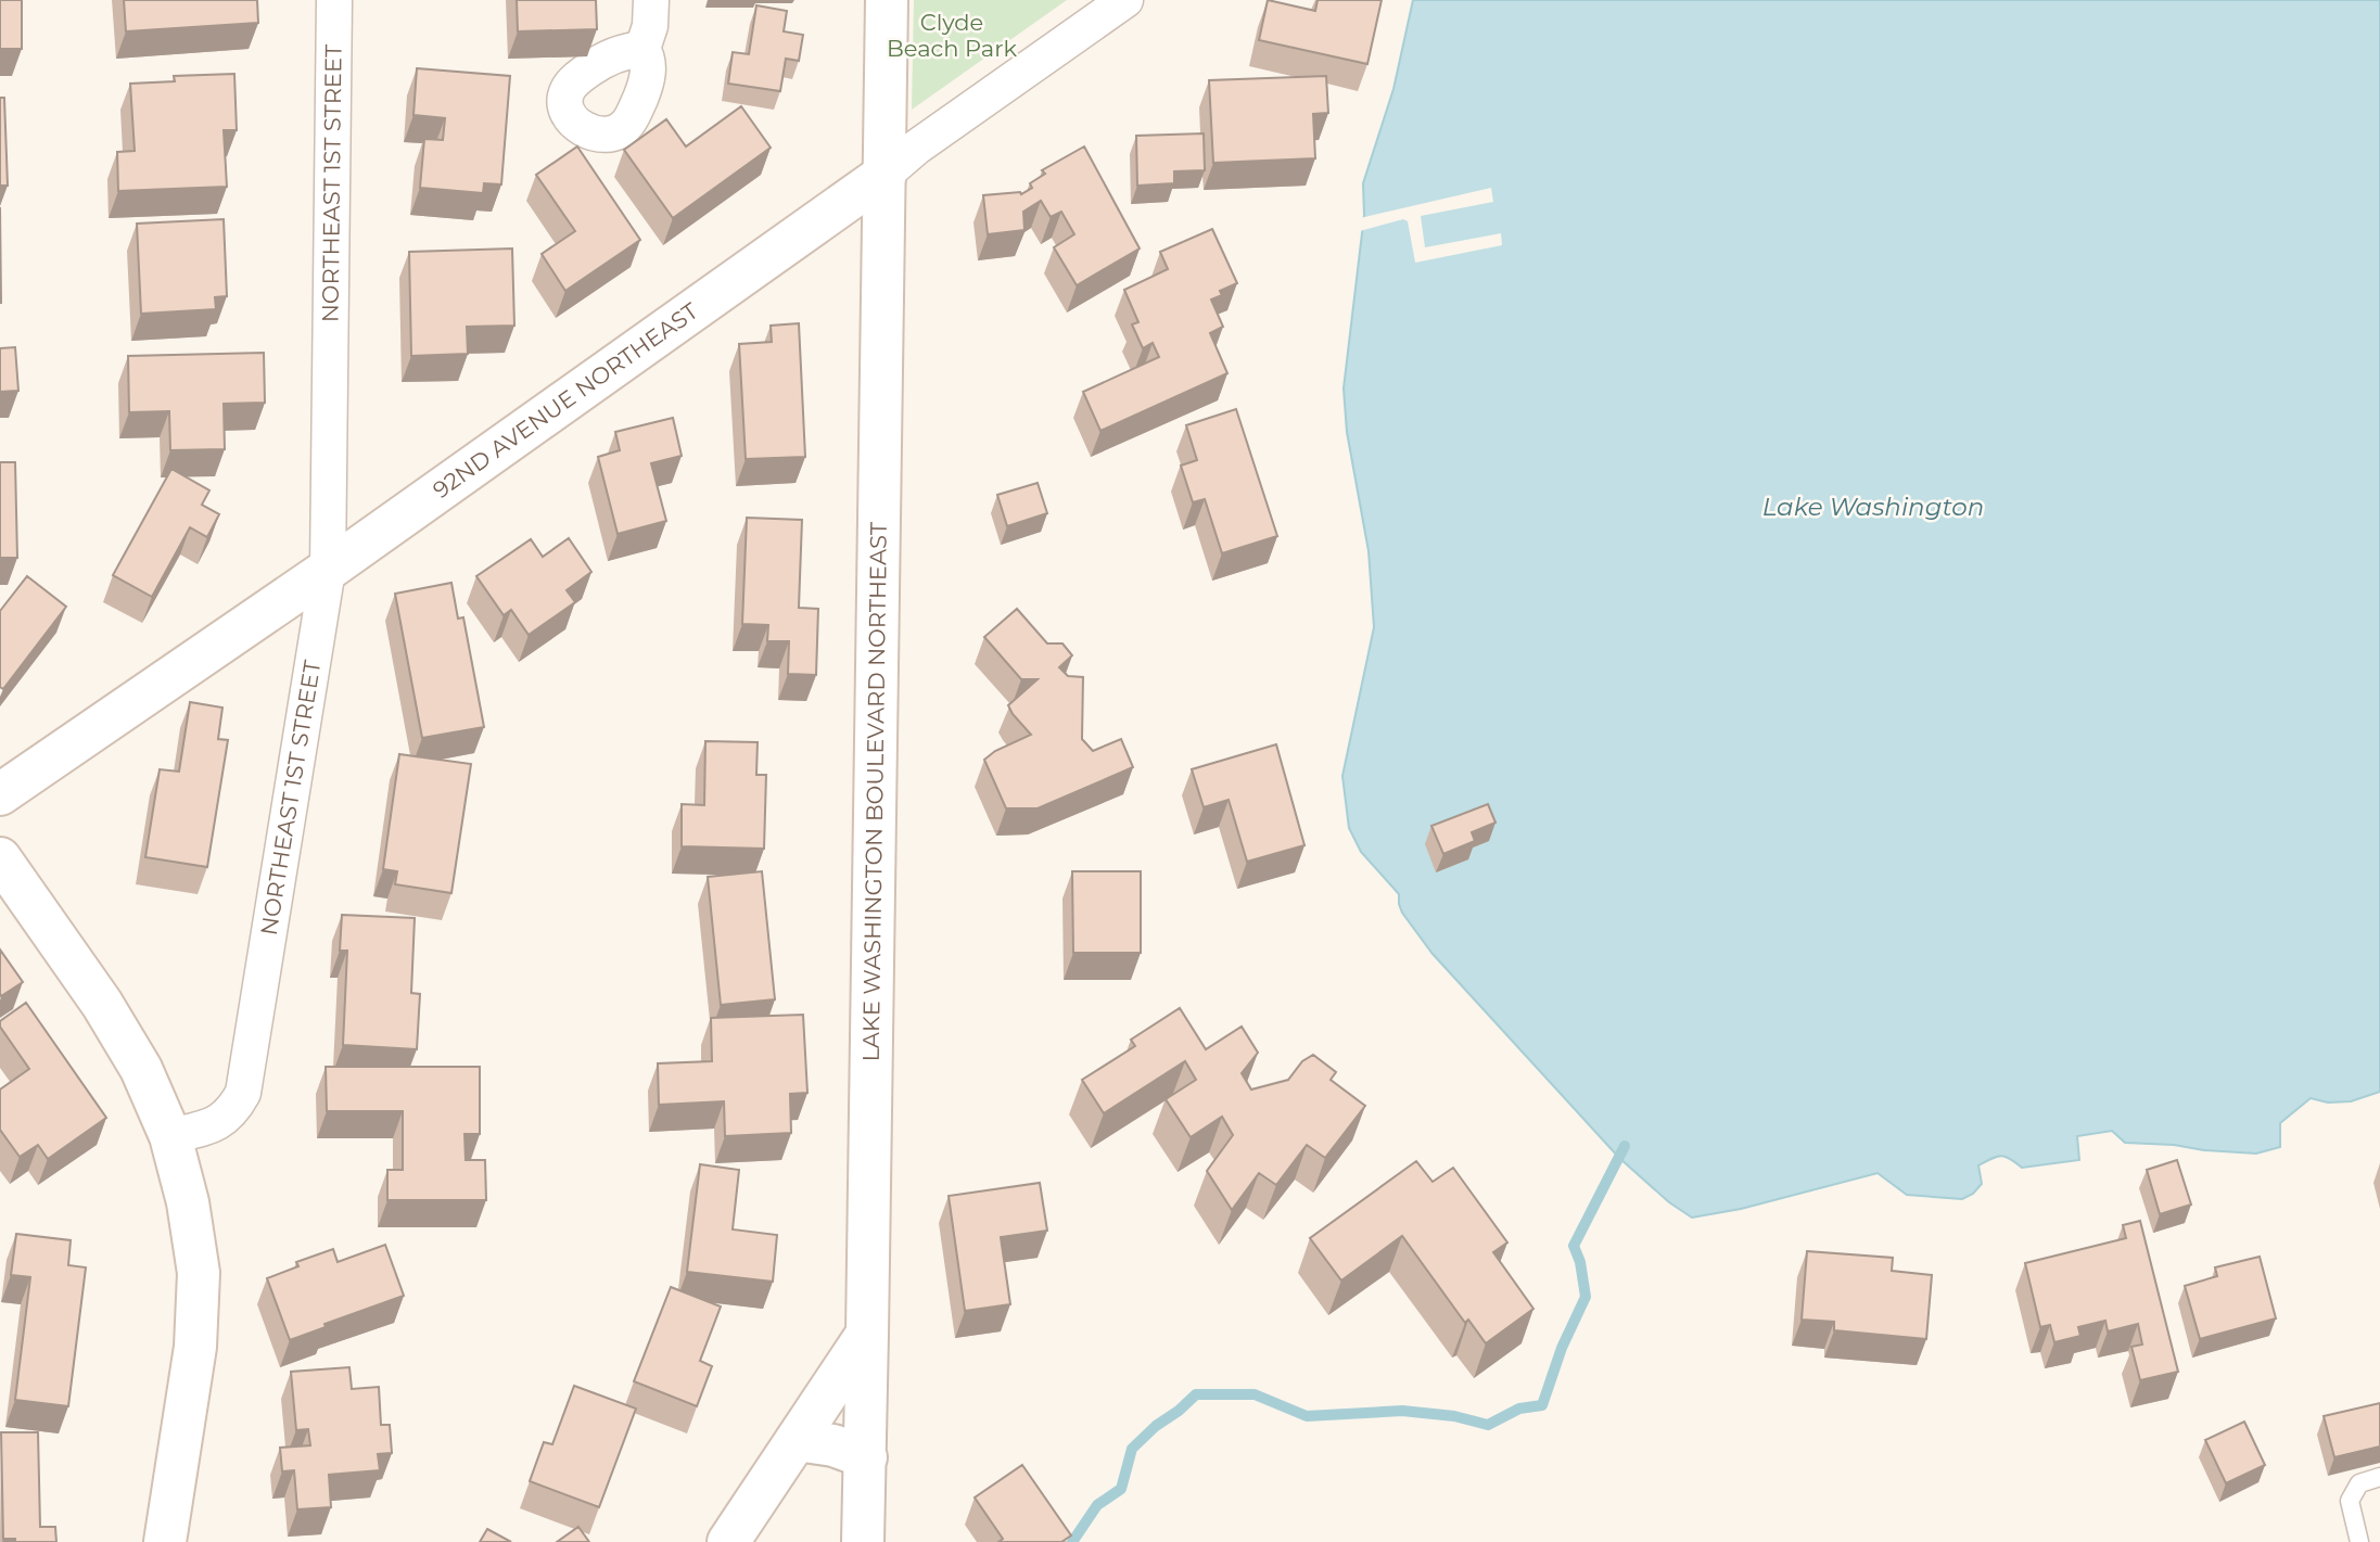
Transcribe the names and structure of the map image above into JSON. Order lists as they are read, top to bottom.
{
  "streets": {
    "main road": ["92ND AVENUE NORTHEAST", "LAKE WASHINGTON BOULEVARD NORTHEAST"],
    "street": ["NORTHEAST 1ST STREET"]
  },
  "crossings": [
    ["NORTHEAST 1ST STREET", "92ND AVENUE NORTHEAST"],
    ["92ND AVENUE NORTHEAST", "LAKE WASHINGTON BOULEVARD NORTHEAST"]
  ],
  "water": ["Lake Washington"],
  "parks": ["Clyde Beach Park"]
}
